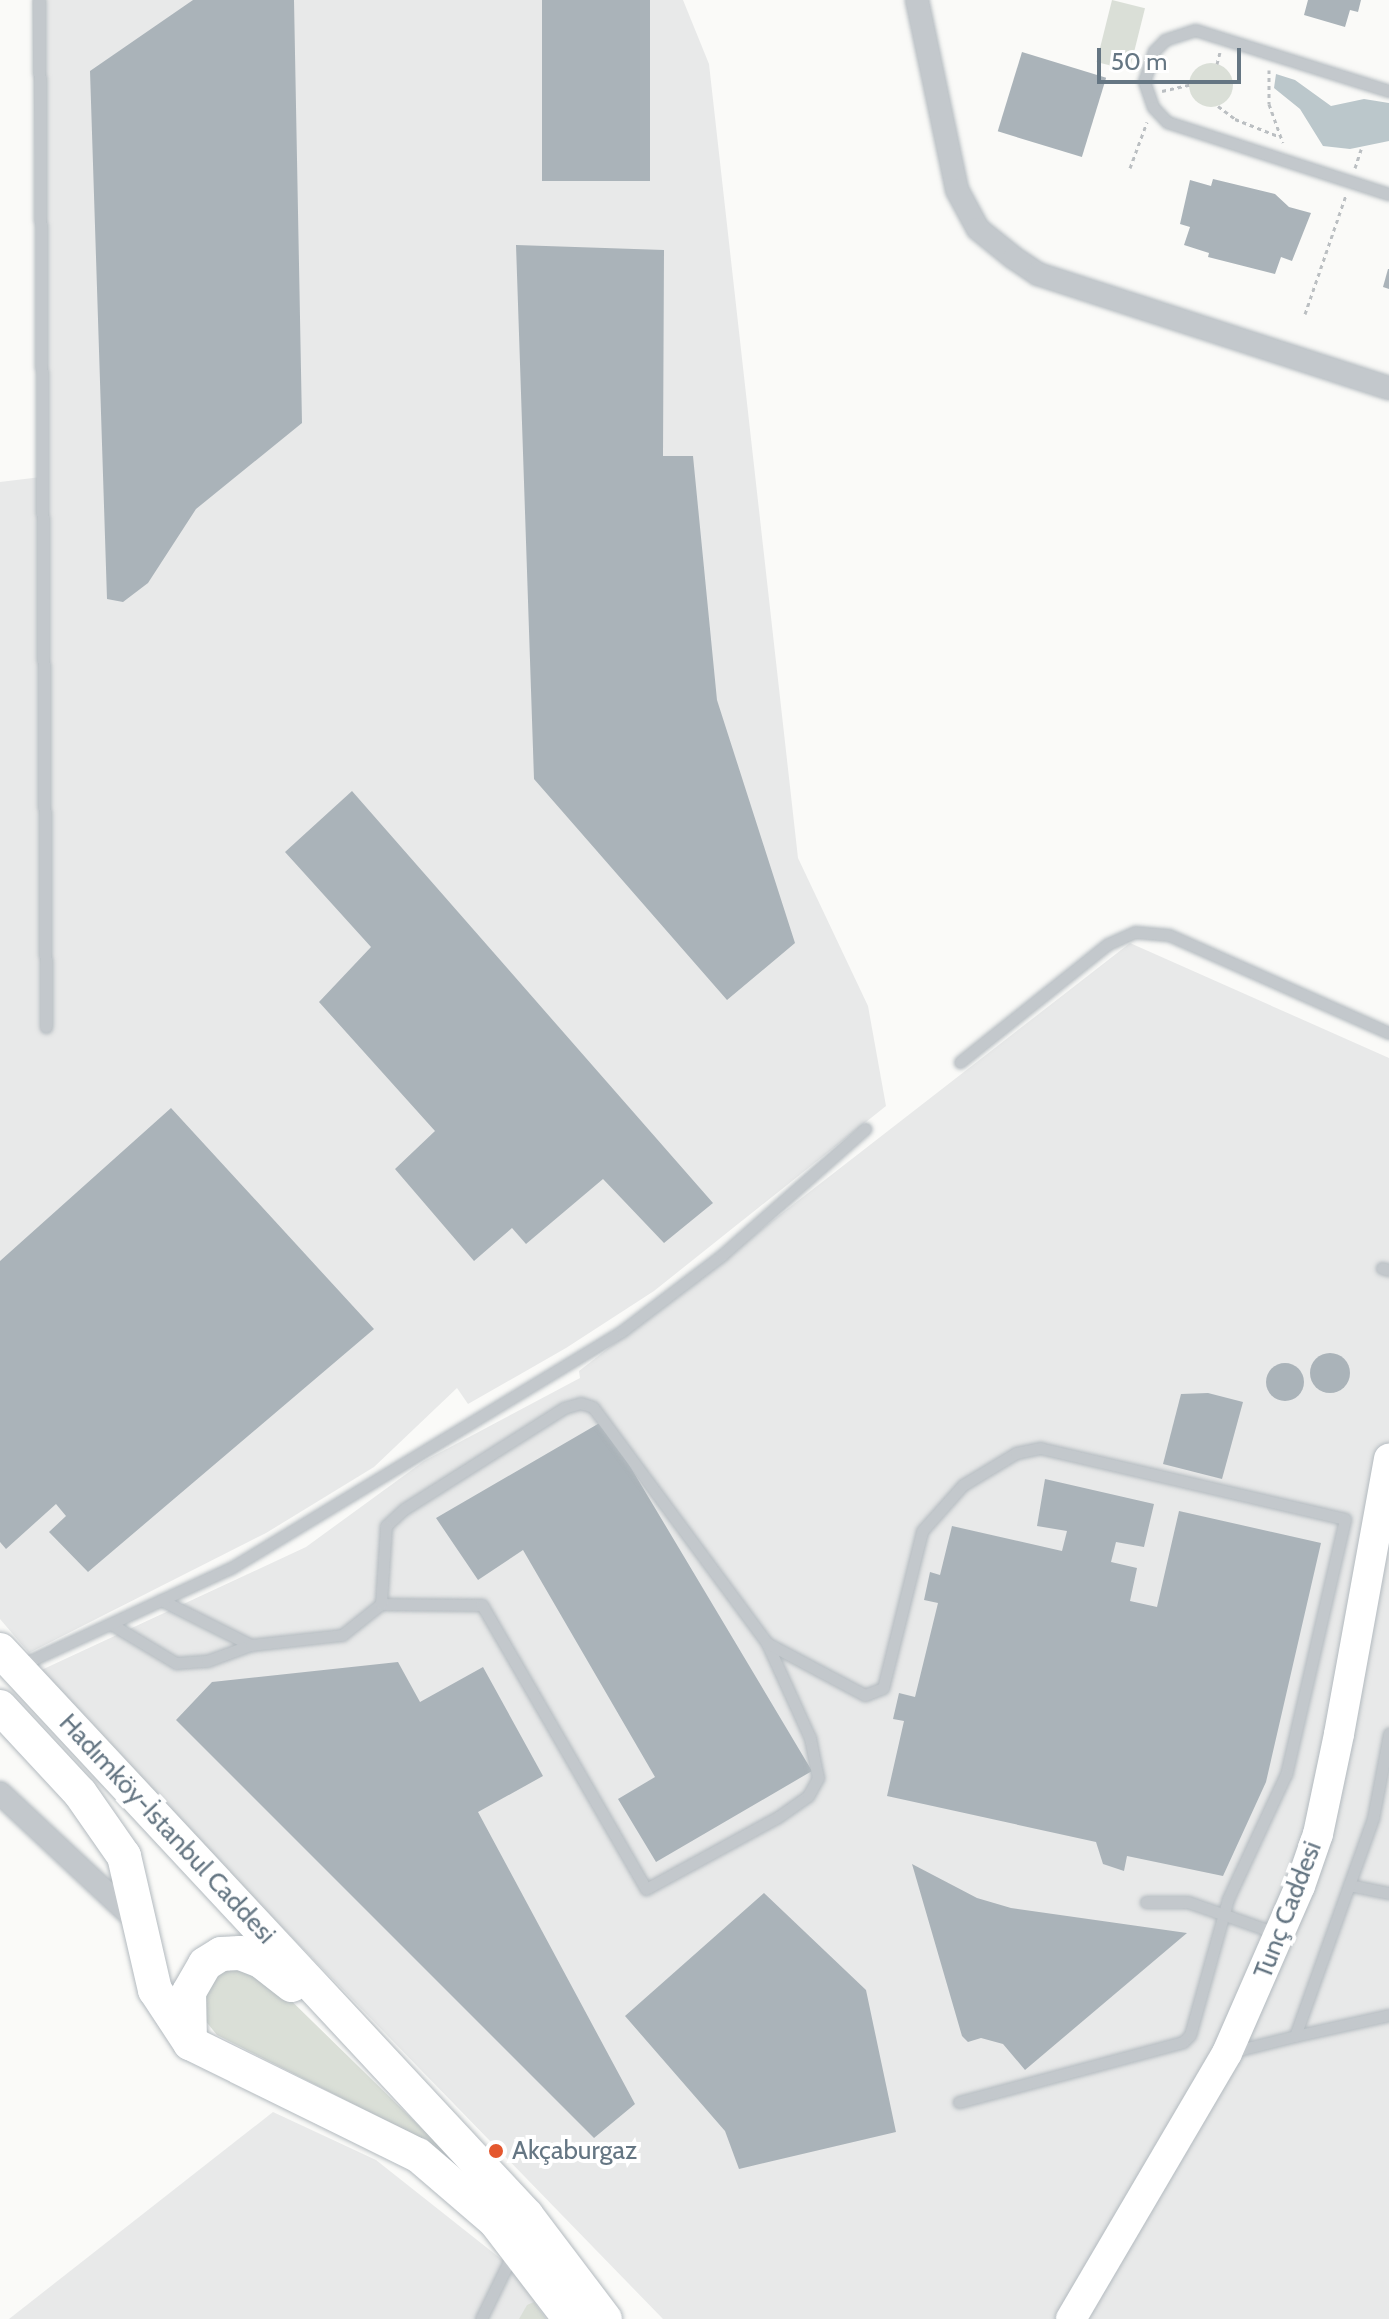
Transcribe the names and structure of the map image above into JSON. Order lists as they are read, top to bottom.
{
  "streets": {
    "main road": ["Hadımköy-İstanbul Caddesi", "Tunç Caddesi"]
  },
  "places": ["Akçaburgaz"],
  "scale_bar": "50 m"
}
